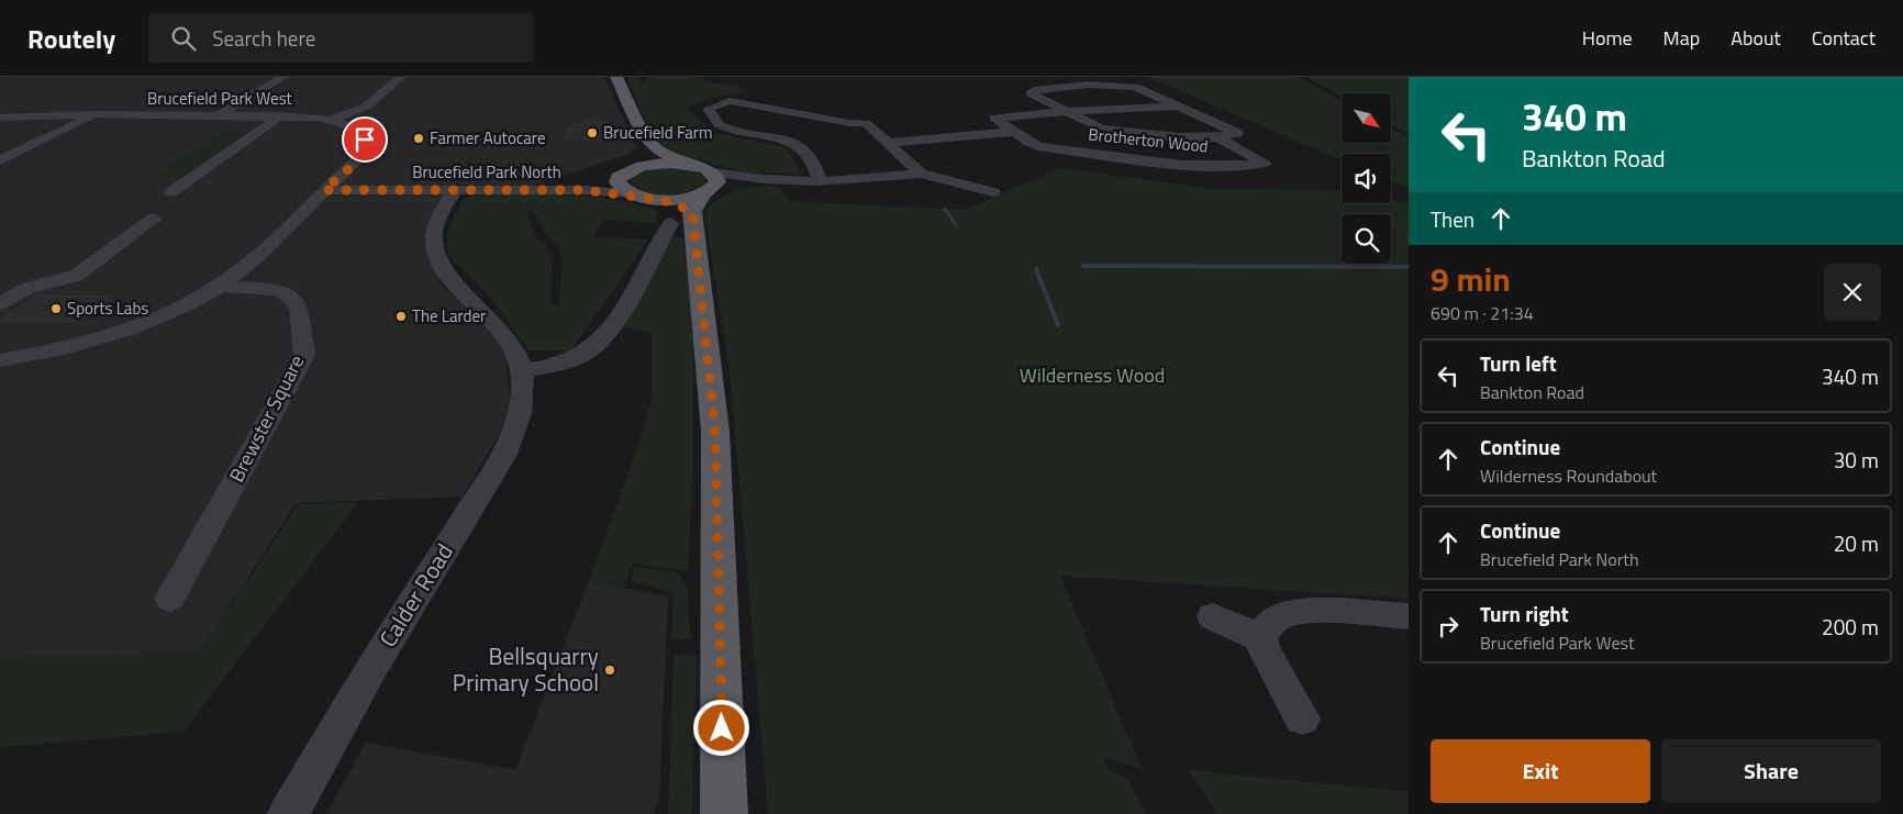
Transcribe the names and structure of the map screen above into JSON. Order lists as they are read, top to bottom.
{
  "streets": {
    "street": [
      "Brucefield Park West",
      "Brotherton Wood",
      "Brucefield Park North",
      "Brewster Square",
      "Calder Road"
    ]
  },
  "crossings": [
    ["Brucefield Park West", "Brucefield Park North"],
    ["Brucefield Park North", "Calder Road"]
  ],
  "parks": ["Wilderness Wood"],
  "places": [
    "Brucefield Farm",
    "Farmer Autocare",
    "Sports Labs",
    "The Larder",
    "Bellsquarry Primary School"
  ],
  "north": "bottom right",
  "page": {
    "header": "Routely",
    "search": "Search here",
    "nav": [
      "Home",
      "Map",
      "About",
      "Contact"
    ],
    "turn": ["340 m", "Bankton Road"],
    "then": "Then",
    "heading": ["9 min", "690 m · 21:34"],
    "list": [
      {
        "name": "Turn left",
        "note": "Bankton Road",
        "value": "340 m"
      },
      {
        "name": "Continue",
        "note": "Wilderness Roundabout",
        "value": "30 m"
      },
      {
        "name": "Continue",
        "note": "Brucefield Park North",
        "value": "20 m"
      },
      {
        "name": "Turn right",
        "note": "Brucefield Park West",
        "value": "200 m"
      }
    ],
    "buttons": ["Exit", "Share"]
  }
}
